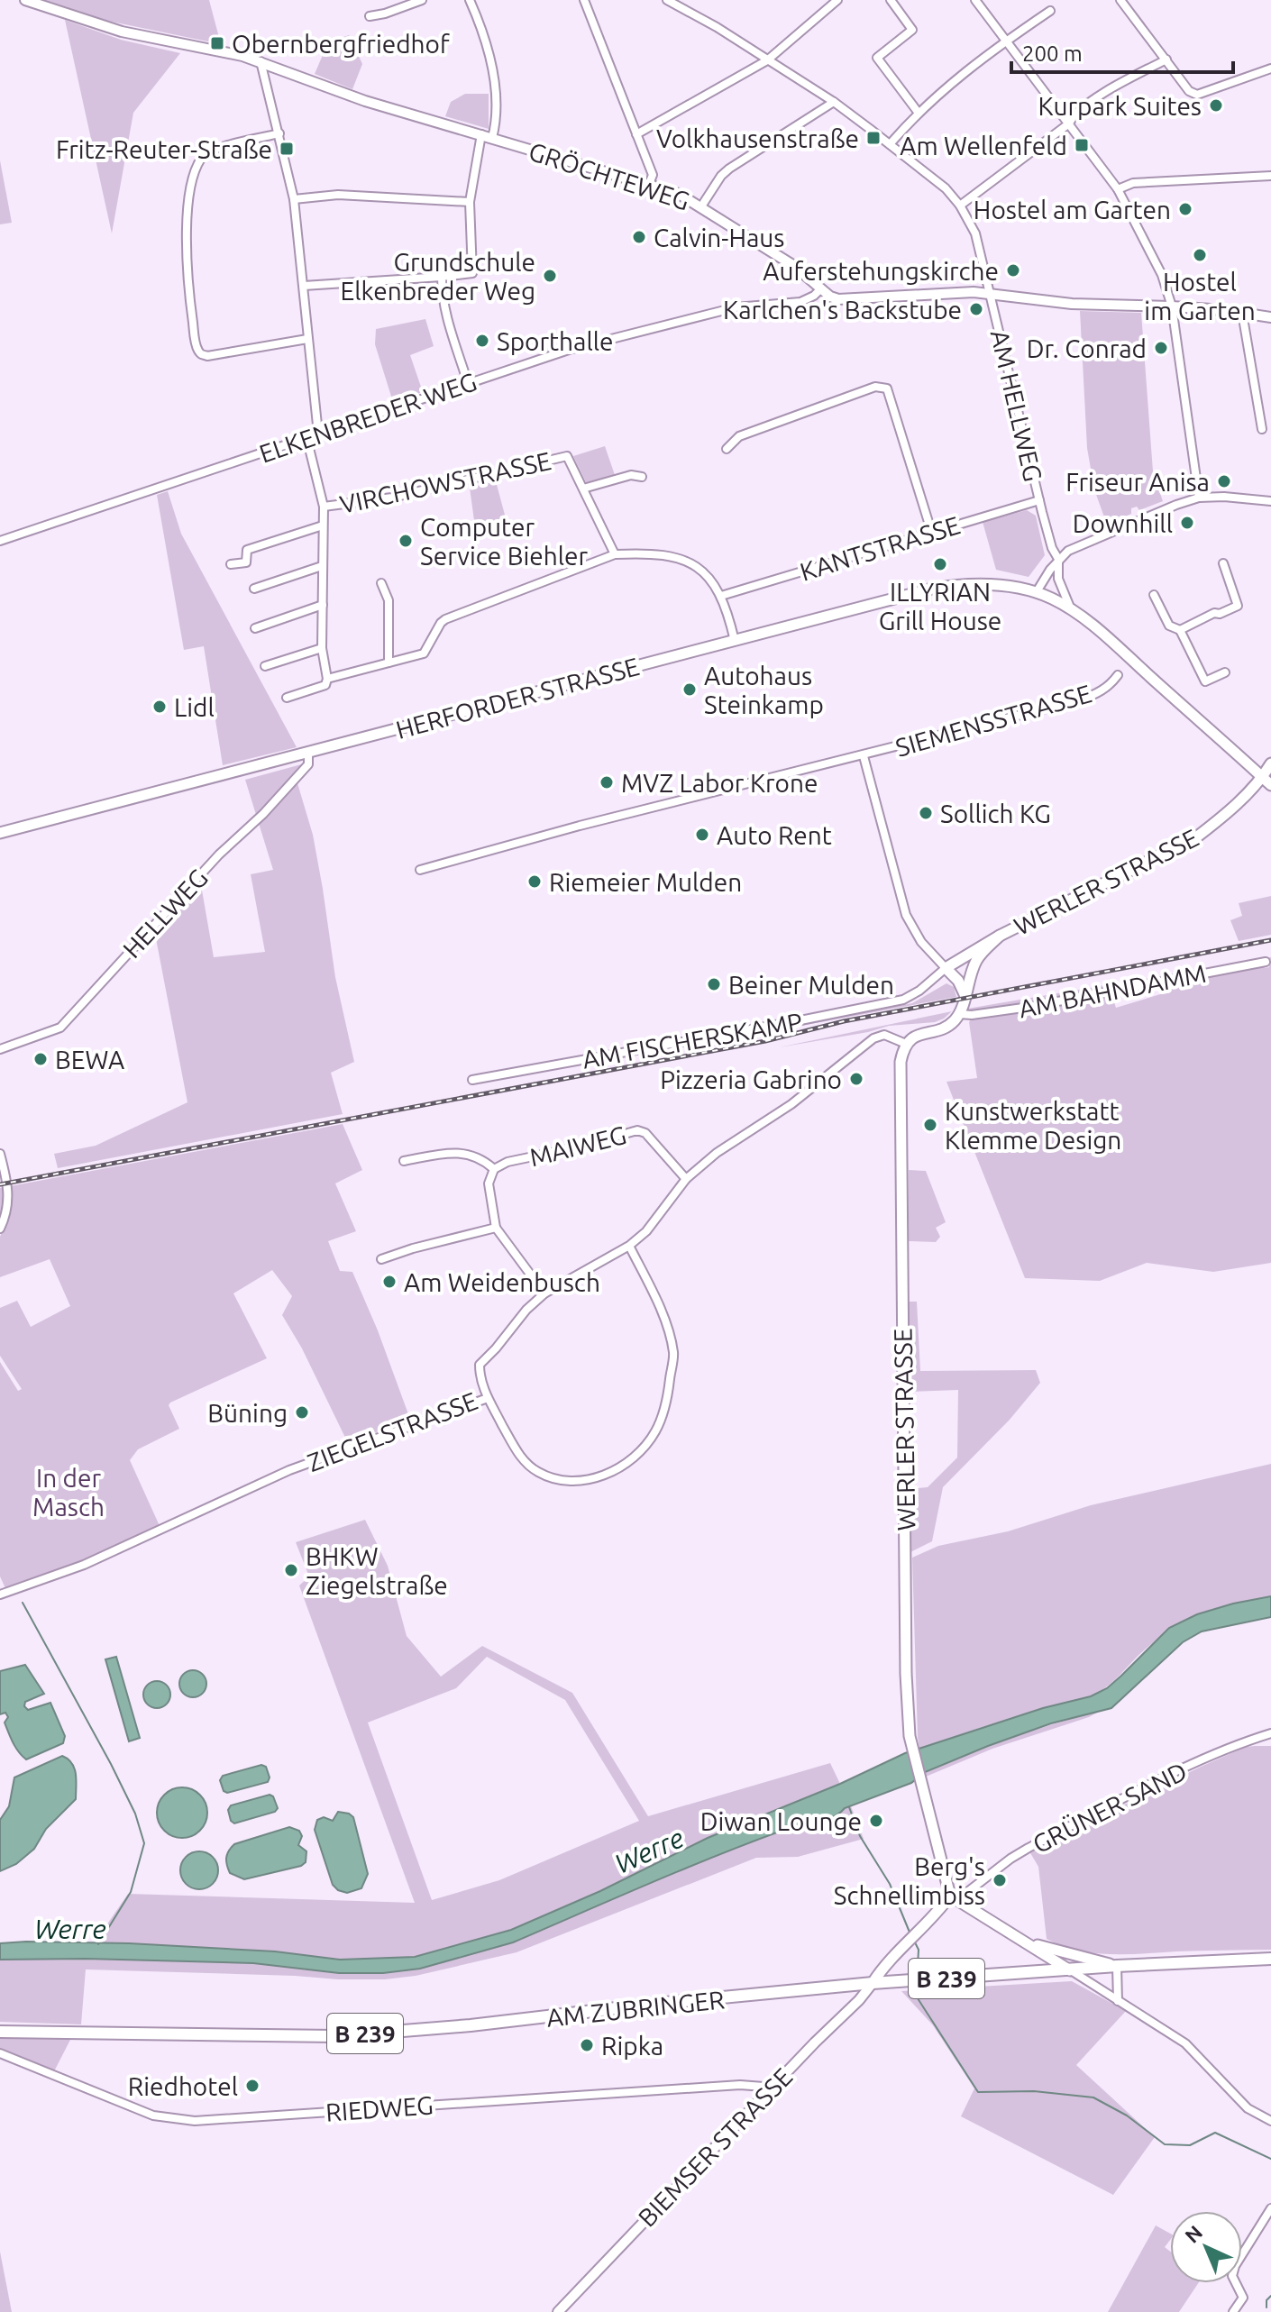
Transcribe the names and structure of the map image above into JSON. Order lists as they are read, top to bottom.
{
  "streets": {
    "main road": [
      "HERFORDER STRASSE",
      "WERLER STRASSE",
      "B 239",
      "AM ZUBRINGER"
    ],
    "street": [
      "GRÖCHTEWEG",
      "AM HELLWEG",
      "ELKENBREDER WEG",
      "VIRCHOWSTRASSE",
      "KANTSTRASSE",
      "SIEMENSSTRASSE",
      "HELLWEG",
      "AM BAHNDAMM",
      "AM FISCHERSKAMP",
      "MAIWEG",
      "ZIEGELSTRASSE",
      "GRÜNER SAND",
      "RIEDWEG",
      "BIEMSER STRASSE"
    ]
  },
  "crossings": [
    ["GRÖCHTEWEG", "AM HELLWEG"],
    ["GRÖCHTEWEG", "ELKENBREDER WEG"],
    ["AM HELLWEG", "KANTSTRASSE"],
    ["HERFORDER STRASSE", "WERLER STRASSE"],
    ["HERFORDER STRASSE", "HELLWEG"],
    ["SIEMENSSTRASSE", "WERLER STRASSE"],
    ["SIEMENSSTRASSE", "AM FISCHERSKAMP"],
    ["WERLER STRASSE", "AM BAHNDAMM"],
    ["WERLER STRASSE", "AM FISCHERSKAMP"],
    ["WERLER STRASSE", "ZIEGELSTRASSE"],
    ["WERLER STRASSE", "GRÜNER SAND"],
    ["MAIWEG", "ZIEGELSTRASSE"],
    ["AM ZUBRINGER", "BIEMSER STRASSE"],
    ["RIEDWEG", "BIEMSER STRASSE"]
  ],
  "water": ["Werre"],
  "parks": ["In der Masch"],
  "places": {
    "transit": [
      "Obernbergfriedhof",
      "Volkhausenstraße",
      "Am Wellenfeld",
      "Fritz-Reuter-Straße"
    ],
    "other": [
      "Kurpark Suites",
      "Hostel am Garten",
      "Calvin-Haus",
      "Hostel im Garten",
      "Auferstehungskirche",
      "Grundschule Elkenbreder Weg",
      "Karlchen's Backstube",
      "Sporthalle",
      "Dr. Conrad",
      "Friseur Anisa",
      "Downhill",
      "Computer Service Biehler",
      "ILLYRIAN Grill House",
      "Autohaus Steinkamp",
      "Lidl",
      "MVZ Labor Krone",
      "Sollich KG",
      "Auto Rent",
      "Riemeier Mulden",
      "Beiner Mulden",
      "BEWA",
      "Pizzeria Gabrino",
      "Kunstwerkstatt Klemme Design",
      "Am Weidenbusch",
      "Büning",
      "BHKW Ziegelstraße",
      "Diwan Lounge",
      "Berg's Schnellimbiss",
      "Ripka",
      "Riedhotel"
    ]
  },
  "scale_bar": "200 m",
  "north": "top left"
}
